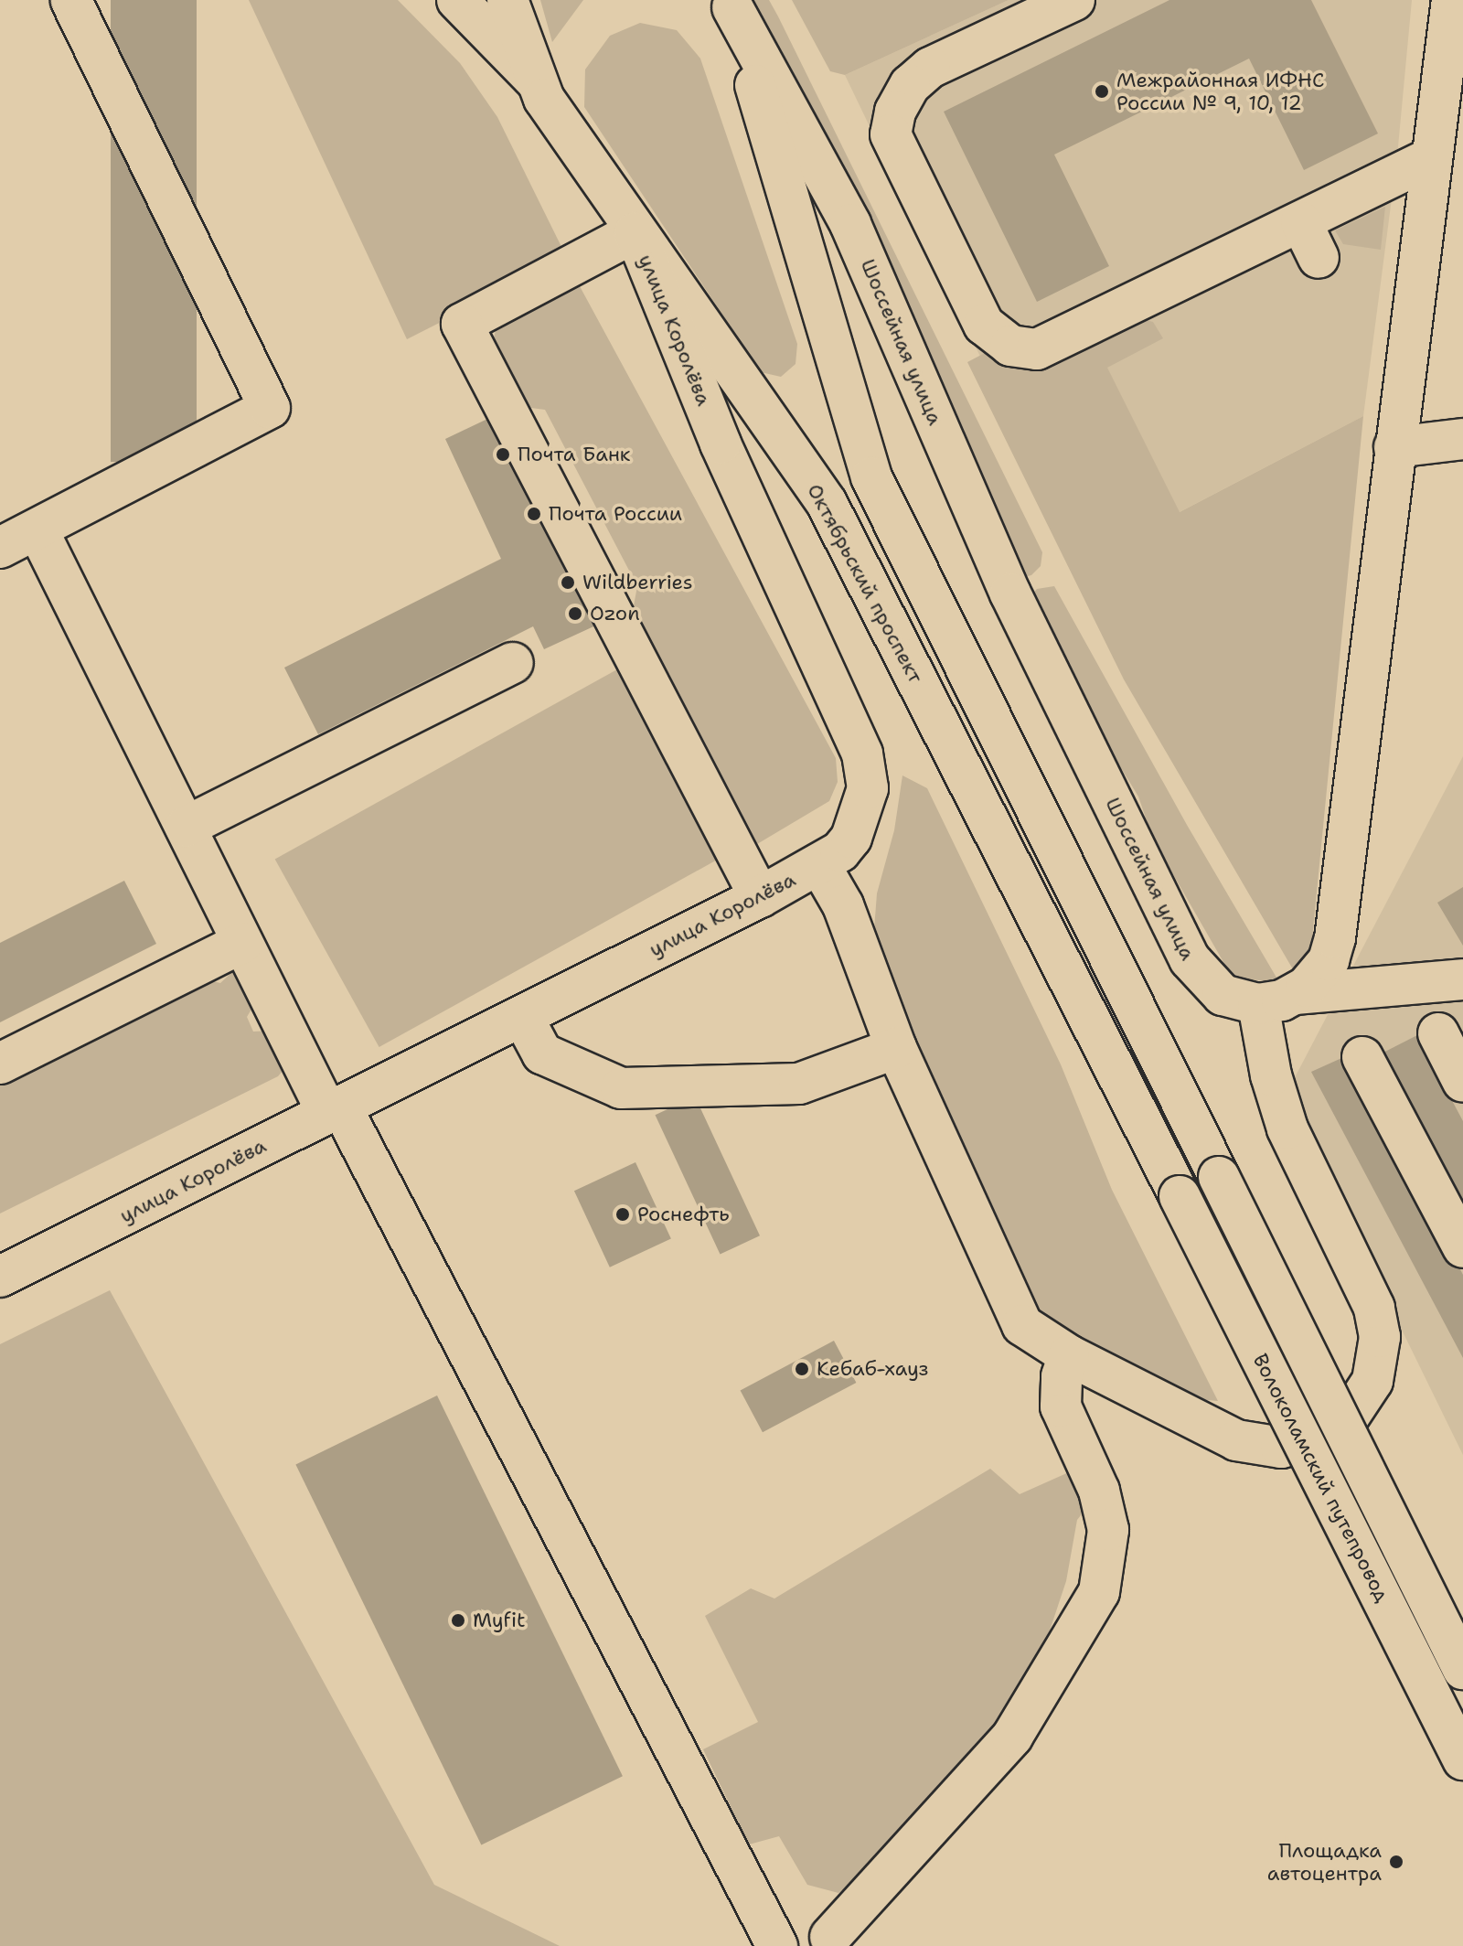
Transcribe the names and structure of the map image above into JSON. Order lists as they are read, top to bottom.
{
  "streets": {
    "main road": [
      "улица Королёва",
      "Шоссейная улица",
      "Октябрьский проспект",
      "Волоколамский путепровод"
    ]
  },
  "crossings": [
    ["улица Королёва", "Октябрьский проспект"],
    ["Шоссейная улица", "Волоколамский путепровод"],
    ["Октябрьский проспект", "Волоколамский путепровод"]
  ],
  "places": [
    "Межрайонная ИФНС России № 9, 10, 12",
    "Почта Банк",
    "Почта России",
    "Wildberries",
    "Ozon",
    "Роснефть",
    "Кебаб-хауз",
    "Myfit",
    "Площадка автоцентра"
  ]
}
